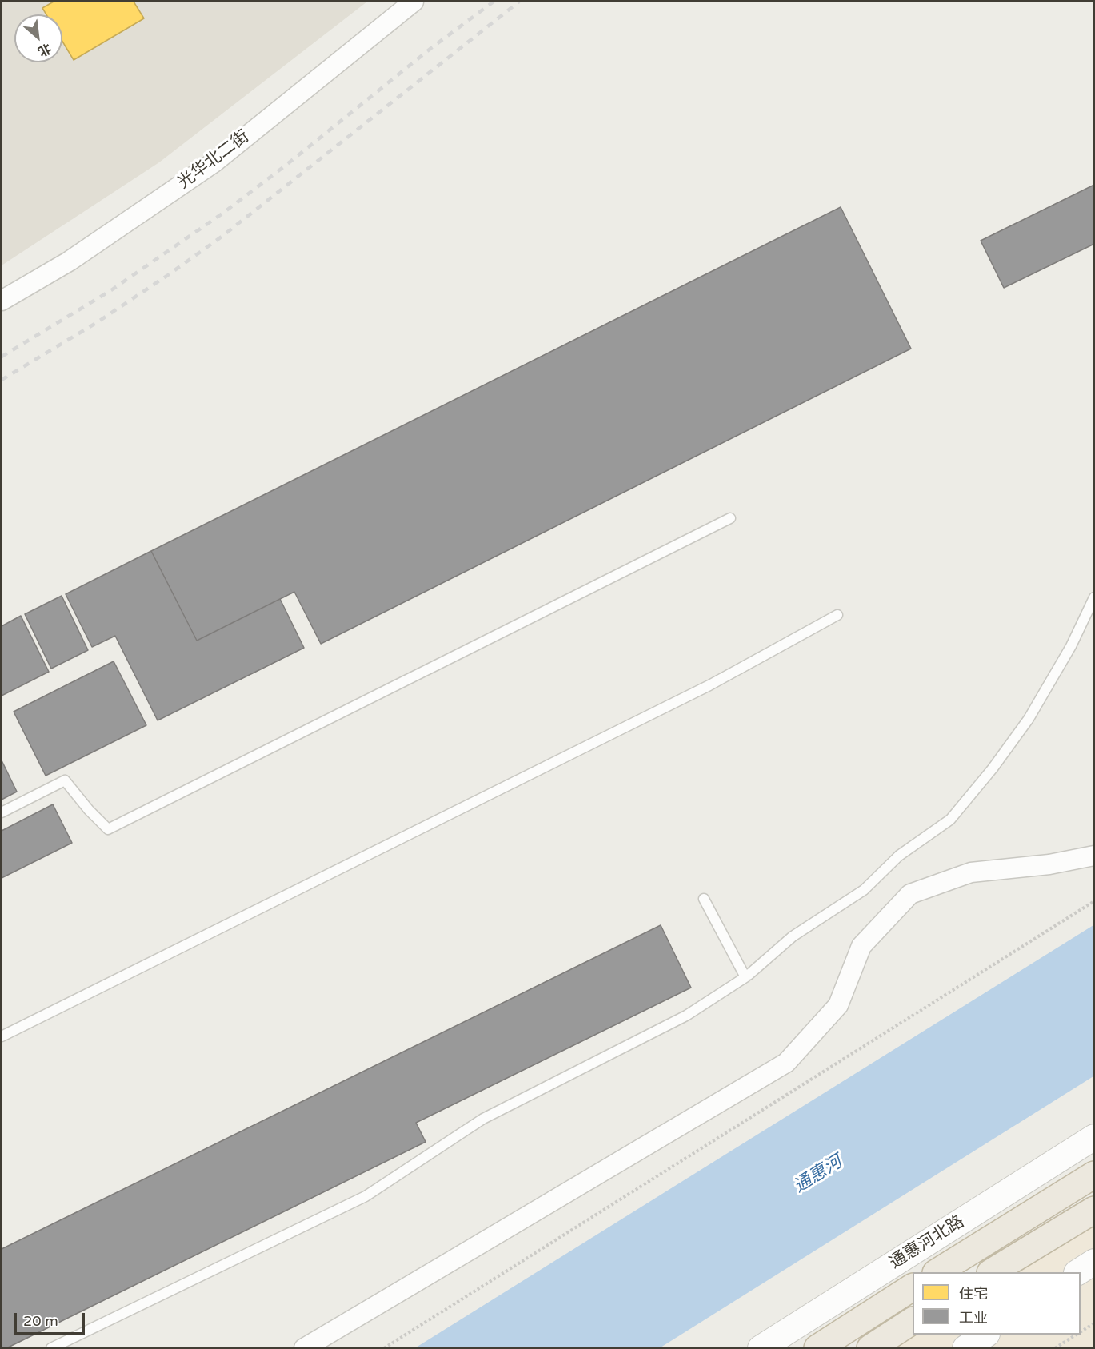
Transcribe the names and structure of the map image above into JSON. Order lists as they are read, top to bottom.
{
  "streets": {
    "highway": ["通惠河北路"],
    "street": ["光华北二街"]
  },
  "water": ["通惠河"],
  "legend": ["住宅", "工业"],
  "scale_bar": "20 m",
  "north": "bottom right"
}
